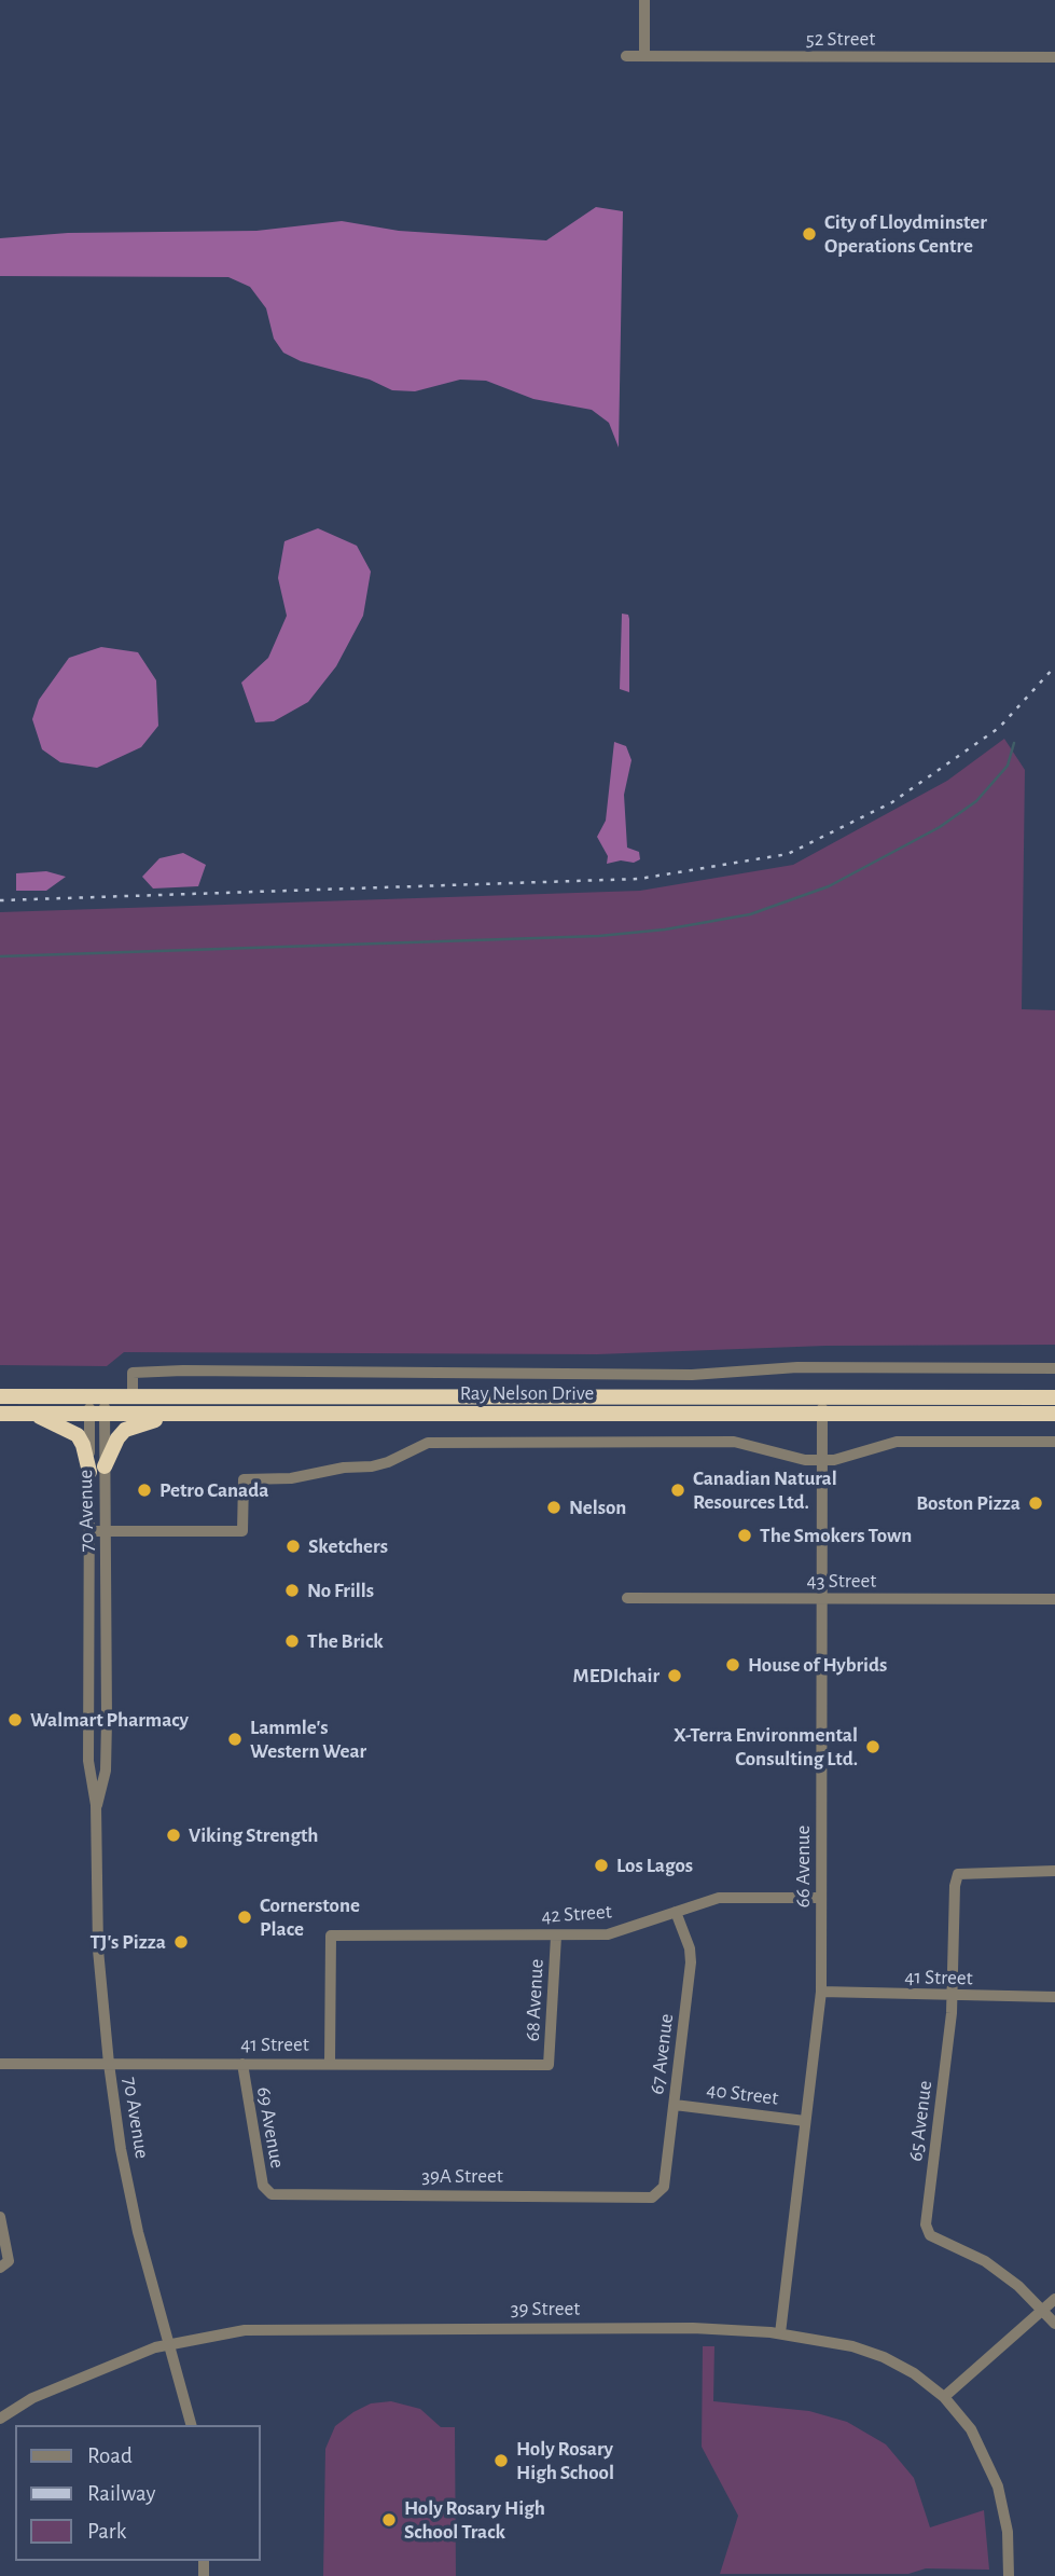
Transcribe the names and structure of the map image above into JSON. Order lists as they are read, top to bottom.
{
  "streets": {
    "highway": ["Ray Nelson Drive"],
    "street": [
      "52 Street",
      "70 Avenue",
      "43 Street",
      "66 Avenue",
      "42 Street",
      "41 Street",
      "68 Avenue",
      "67 Avenue",
      "40 Street",
      "65 Avenue",
      "69 Avenue",
      "39A Street",
      "39 Street"
    ]
  },
  "crossings": [
    ["Ray Nelson Drive", "70 Avenue"],
    ["Ray Nelson Drive", "66 Avenue"],
    ["70 Avenue", "41 Street"],
    ["70 Avenue", "39 Street"],
    ["43 Street", "66 Avenue"],
    ["66 Avenue", "42 Street"],
    ["66 Avenue", "41 Street"],
    ["66 Avenue", "40 Street"],
    ["66 Avenue", "39 Street"],
    ["42 Street", "41 Street"],
    ["42 Street", "68 Avenue"],
    ["42 Street", "67 Avenue"],
    ["41 Street", "68 Avenue"],
    ["41 Street", "65 Avenue"],
    ["41 Street", "69 Avenue"],
    ["67 Avenue", "40 Street"],
    ["67 Avenue", "39A Street"],
    ["69 Avenue", "39A Street"]
  ],
  "places": [
    "City of Lloydminster Operations Centre",
    "Petro Canada",
    "Canadian Natural Resources Ltd.",
    "Boston Pizza",
    "Nelson",
    "The Smokers Town",
    "Sketchers",
    "No Frills",
    "The Brick",
    "House of Hybrids",
    "MEDIchair",
    "Walmart Pharmacy",
    "Lammle's Western Wear",
    "X-Terra Environmental Consulting Ltd.",
    "Viking Strength",
    "Los Lagos",
    "Cornerstone Place",
    "TJ's Pizza",
    "Holy Rosary High School",
    "Holy Rosary High School Track"
  ],
  "legend": ["Road", "Railway", "Park"]
}
